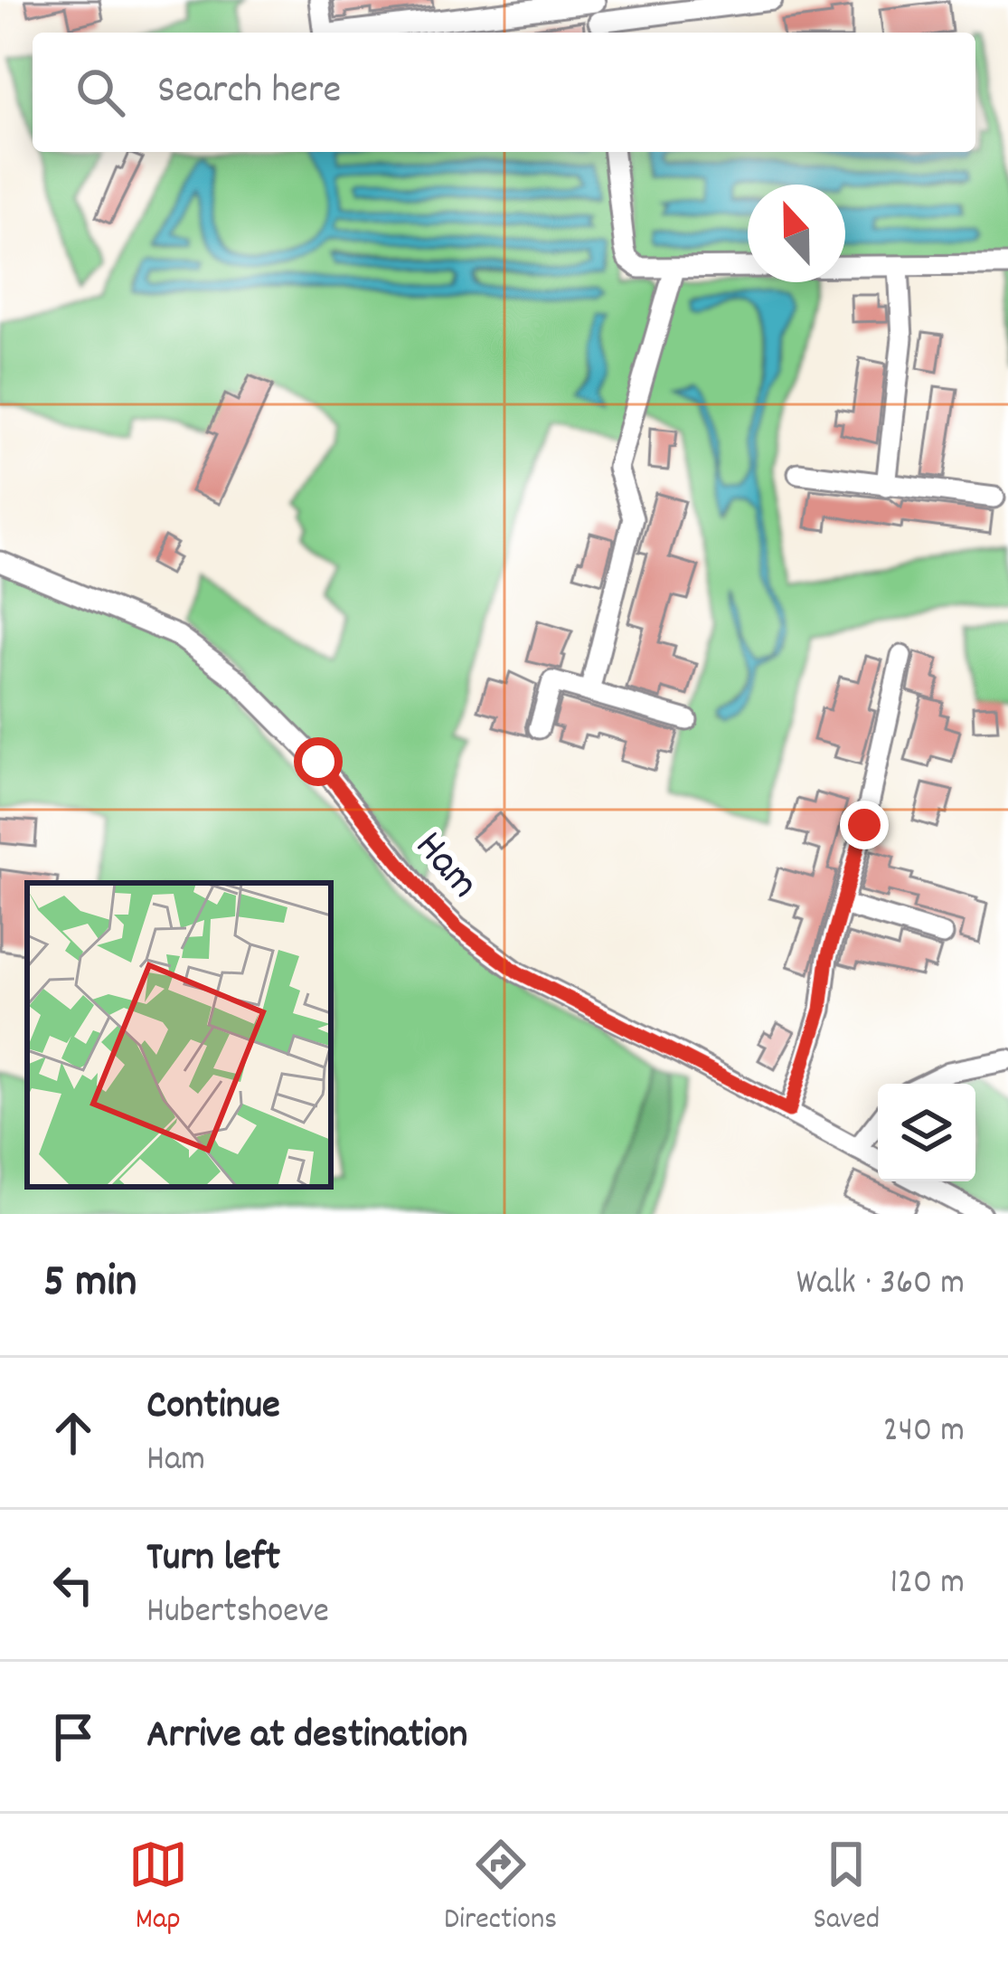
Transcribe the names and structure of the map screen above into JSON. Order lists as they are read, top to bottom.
{
  "streets": {
    "street": ["Ham"]
  },
  "north": "top",
  "page": {
    "search": "Search here",
    "heading": ["5 min", "Walk · 360 m"],
    "list": [
      ["Continue", "Ham", "240 m"],
      ["Turn left", "Hubertshoeve", "120 m"],
      "Arrive at destination"
    ],
    "nav": ["Map", "Directions", "Saved"]
  }
}
